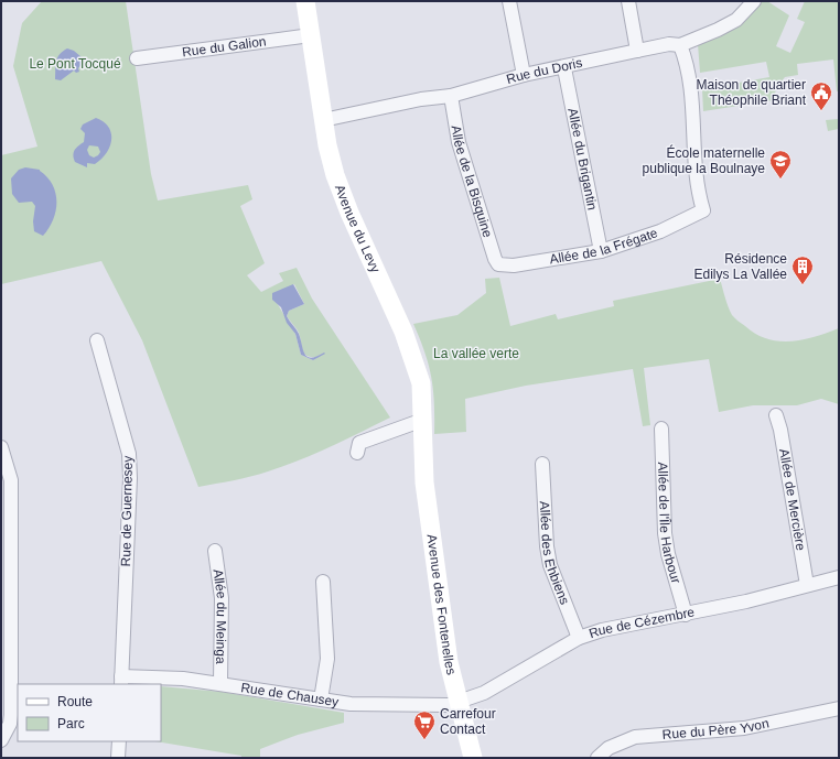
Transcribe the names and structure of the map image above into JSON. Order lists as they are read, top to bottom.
{
  "streets": {
    "street": [
      "Rue du Galion",
      "Rue du Doris",
      "Allée du Brigantin",
      "Allée de la Bisquine",
      "Avenue du Levy",
      "Allée de la Frégate",
      "Allée de Mercière",
      "Rue de Guernesey",
      "Allée de l'Île Harbour",
      "Allée des Ehbiens",
      "Avenue des Fontenelles",
      "Allée du Meinga",
      "Rue de Cézembre",
      "Rue de Chausey",
      "Rue du Père Yvon"
    ]
  },
  "crossings": [
    ["Rue du Galion", "Avenue du Levy"],
    ["Rue du Doris", "Allée du Brigantin"],
    ["Rue du Doris", "Allée de la Bisquine"],
    ["Rue du Doris", "Avenue du Levy"],
    ["Rue du Doris", "Allée de la Frégate"],
    ["Allée du Brigantin", "Allée de la Frégate"],
    ["Allée de la Bisquine", "Allée de la Frégate"],
    ["Avenue du Levy", "Avenue des Fontenelles"],
    ["Allée de Mercière", "Rue de Cézembre"],
    ["Rue de Guernesey", "Rue de Chausey"],
    ["Allée de l'Île Harbour", "Rue de Cézembre"],
    ["Allée des Ehbiens", "Rue de Cézembre"],
    ["Avenue des Fontenelles", "Rue de Cézembre"],
    ["Avenue des Fontenelles", "Rue de Chausey"],
    ["Allée du Meinga", "Rue de Chausey"],
    ["Rue de Cézembre", "Rue de Chausey"]
  ],
  "parks": ["Le Pont Tocqué", "La vallée verte"],
  "places": {
    "public building": ["Maison de quartier Théophile Briant"],
    "school or university": ["École maternelle publique la Boulnaye"],
    "building": ["Résidence Edilys La Vallée"],
    "supermarket": ["Carrefour Contact"]
  },
  "legend": ["Route", "Parc"]
}
